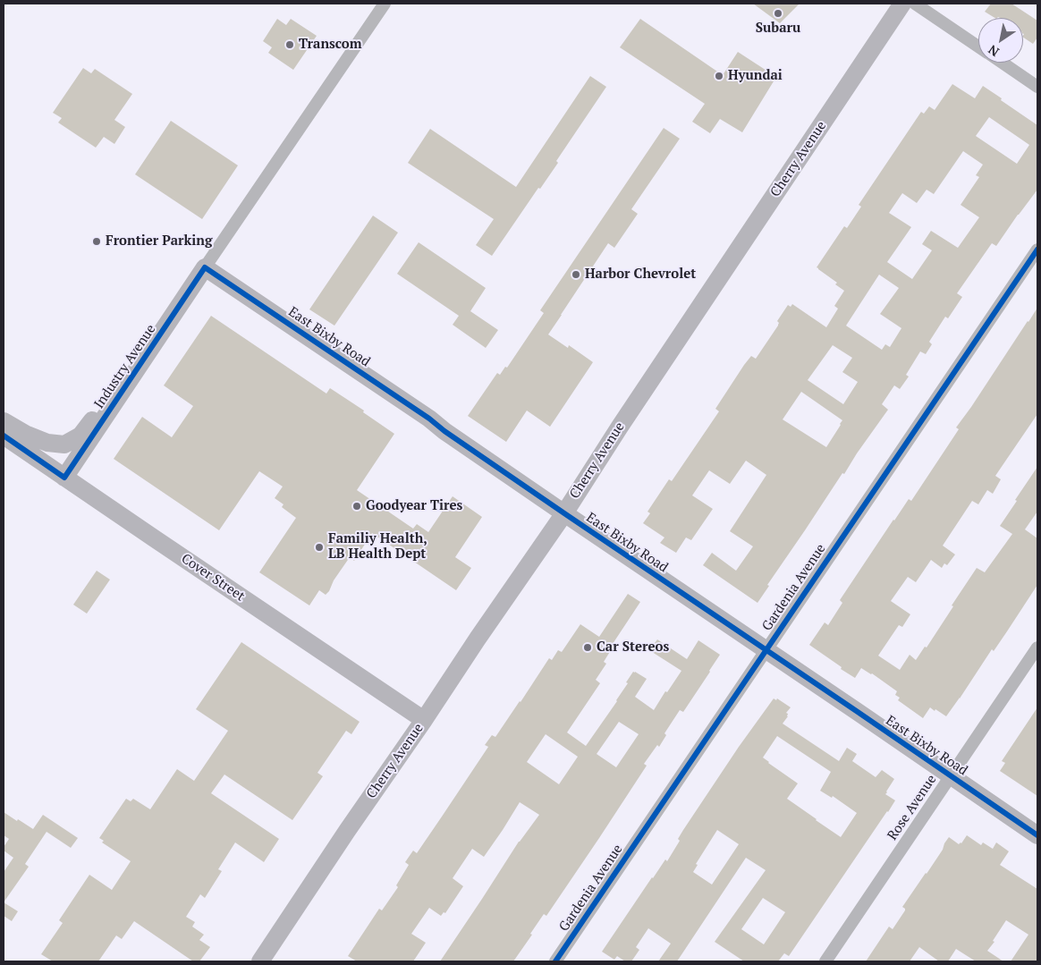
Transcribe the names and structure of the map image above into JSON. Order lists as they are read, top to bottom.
{
  "streets": {
    "street": [
      "Cherry Avenue",
      "East Bixby Road",
      "Industry Avenue",
      "Cover Street",
      "Gardenia Avenue",
      "Rose Avenue"
    ]
  },
  "crossings": [
    ["Cherry Avenue", "East Bixby Road"],
    ["Cherry Avenue", "Cover Street"],
    ["East Bixby Road", "Industry Avenue"],
    ["East Bixby Road", "Gardenia Avenue"],
    ["East Bixby Road", "Rose Avenue"],
    ["Industry Avenue", "Cover Street"]
  ],
  "places": [
    "Subaru",
    "Transcom",
    "Hyundai",
    "Frontier Parking",
    "Harbor Chevrolet",
    "Goodyear Tires",
    "Familiy Health, LB Health Dept",
    "Car Stereos"
  ],
  "north": "bottom left"
}
